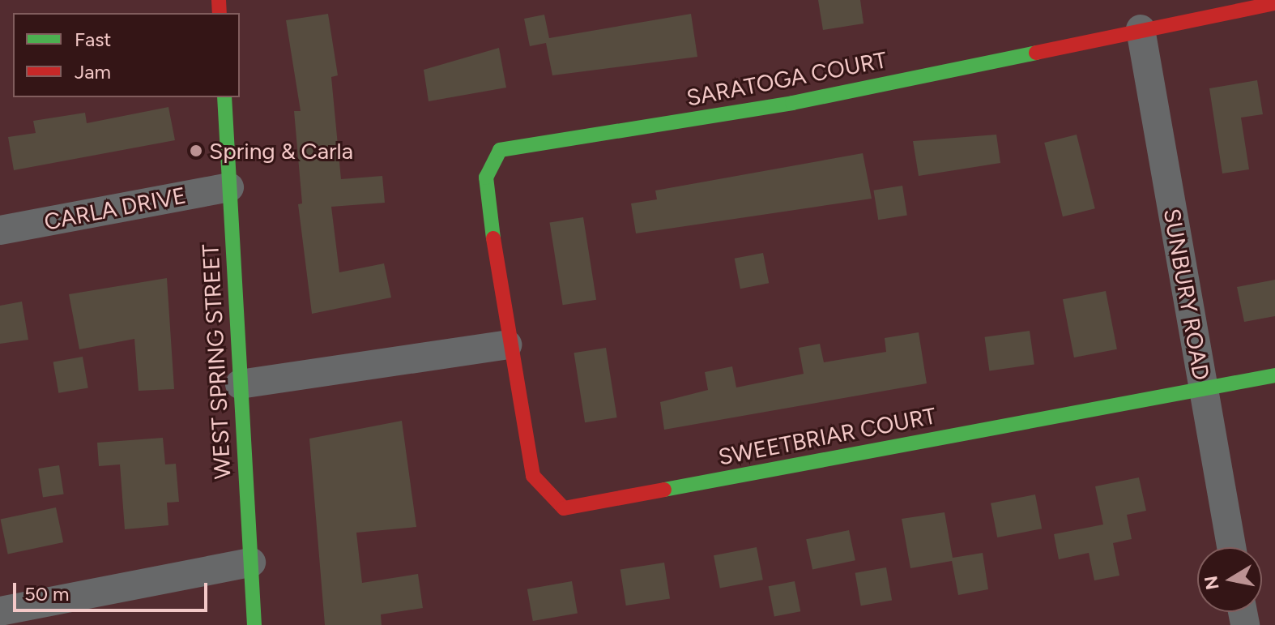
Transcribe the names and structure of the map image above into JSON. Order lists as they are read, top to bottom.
{
  "streets": {
    "street": [
      "SARATOGA COURT",
      "CARLA DRIVE",
      "SUNBURY ROAD",
      "WEST SPRING STREET",
      "SWEETBRIAR COURT"
    ]
  },
  "crossings": [
    ["SARATOGA COURT", "SUNBURY ROAD"],
    ["SARATOGA COURT", "SWEETBRIAR COURT"],
    ["CARLA DRIVE", "WEST SPRING STREET"],
    ["SUNBURY ROAD", "SWEETBRIAR COURT"]
  ],
  "places": ["Spring & Carla"],
  "legend": ["Fast", "Jam"],
  "scale_bar": "50 m",
  "north": "left"
}
